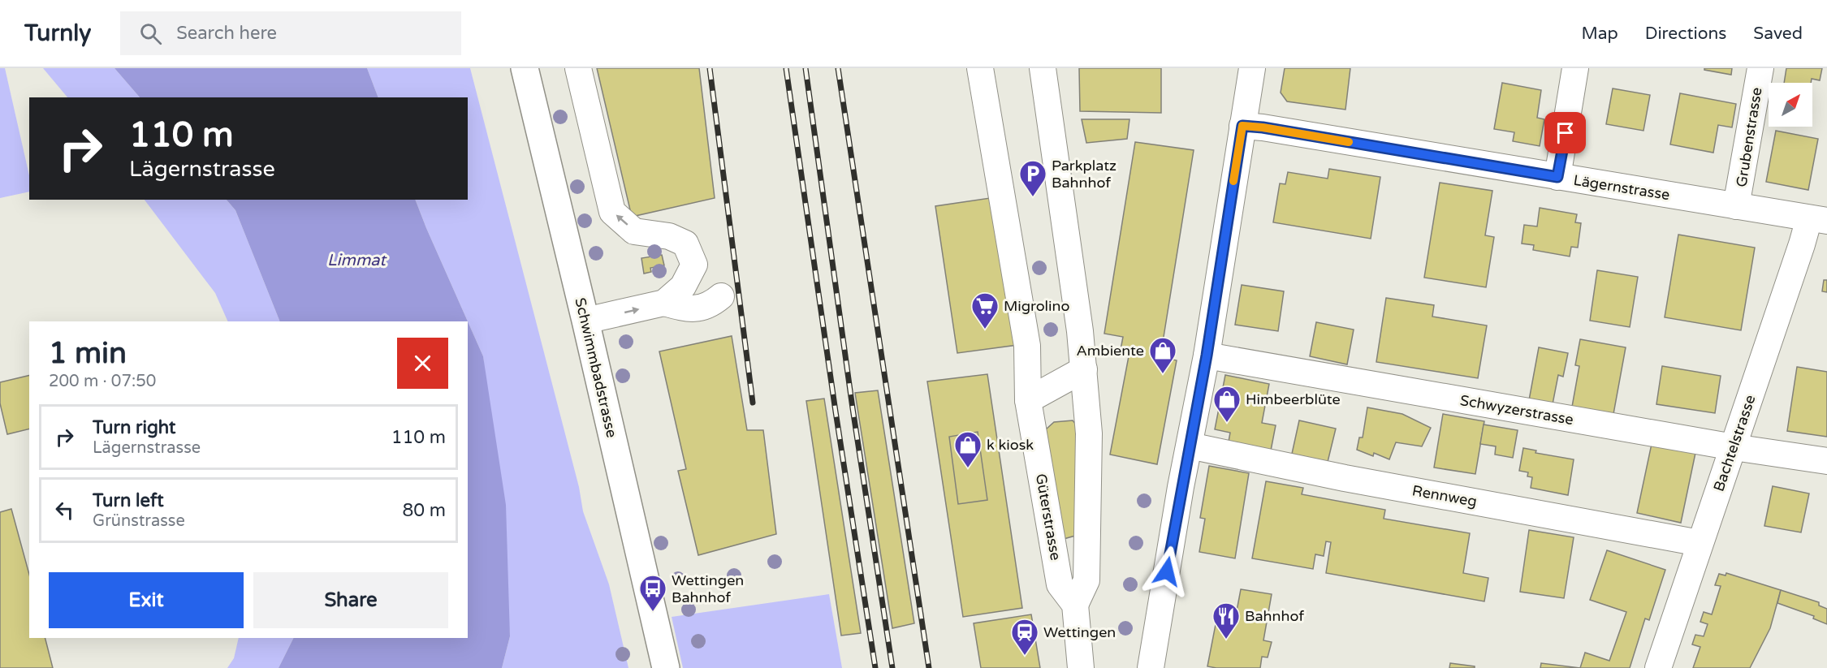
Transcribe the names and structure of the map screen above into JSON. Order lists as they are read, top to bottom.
{
  "streets": {
    "main road": ["Schwimmbadstrasse"],
    "street": [
      "Grubenstrasse",
      "Lägernstrasse",
      "Schwyzerstrasse",
      "Bachtelstrasse",
      "Rennweg",
      "Güterstrasse"
    ]
  },
  "crossings": [
    ["Grubenstrasse", "Lägernstrasse"],
    ["Lägernstrasse", "Bachtelstrasse"],
    ["Schwyzerstrasse", "Bachtelstrasse"],
    ["Bachtelstrasse", "Rennweg"]
  ],
  "water": ["Limmat"],
  "places": {
    "parking": ["Parkplatz Bahnhof"],
    "supermarket": ["Migrolino"],
    "shop": ["Ambiente", "Himbeerblüte", "k kiosk"],
    "bus stop": ["Wettingen Bahnhof"],
    "restaurant": ["Bahnhof"],
    "station": ["Wettingen"]
  },
  "north": "top right",
  "page": {
    "header": "Turnly",
    "search": "Search here",
    "nav": ["Map", "Directions", "Saved"],
    "turn": ["110 m", "Lägernstrasse"],
    "heading": ["1 min", "200 m · 07:50"],
    "list": [
      {
        "name": "Turn right",
        "note": "Lägernstrasse",
        "value": "110 m"
      },
      {
        "name": "Turn left",
        "note": "Grünstrasse",
        "value": "80 m"
      }
    ],
    "buttons": ["Exit", "Share"]
  }
}
